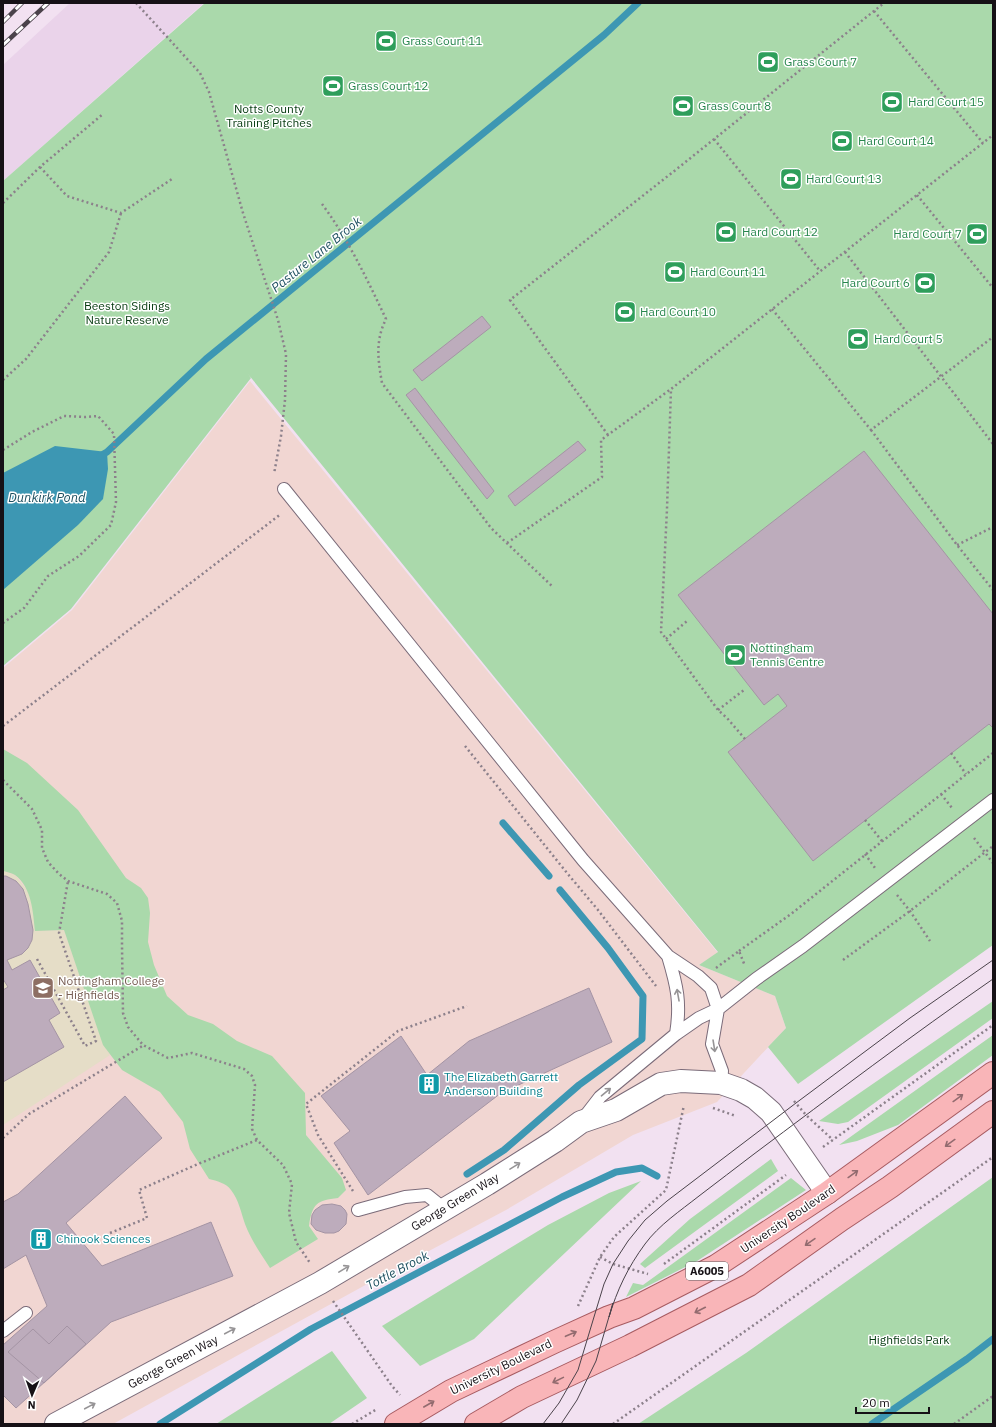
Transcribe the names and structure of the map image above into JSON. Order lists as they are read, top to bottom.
{
  "streets": {
    "main road": ["University Boulevard", "A6005"],
    "street": ["George Green Way"]
  },
  "crossings": [
    ["George Green Way", "University Boulevard"]
  ],
  "one_way": ["George Green Way"],
  "water": ["Pasture Lane Brook", "Dunkirk Pond", "Tottle Brook"],
  "parks": ["Notts County Training Pitches", "Beeston Sidings Nature Reserve", "Highfields Park"],
  "places": {
    "sports": [
      "Grass Court 11",
      "Grass Court 7",
      "Grass Court 12",
      "Hard Court 15",
      "Grass Court 8",
      "Hard Court 14",
      "Hard Court 13",
      "Hard Court 12",
      "Hard Court 7",
      "Hard Court 11",
      "Hard Court 6",
      "Hard Court 10",
      "Hard Court 5",
      "Nottingham Tennis Centre"
    ],
    "school or university": ["Nottingham College - Highfields"],
    "building": ["The Elizabeth Garrett Anderson Building", "Chinook Sciences"]
  },
  "scale_bar": "20 m",
  "north": "bottom"
}
